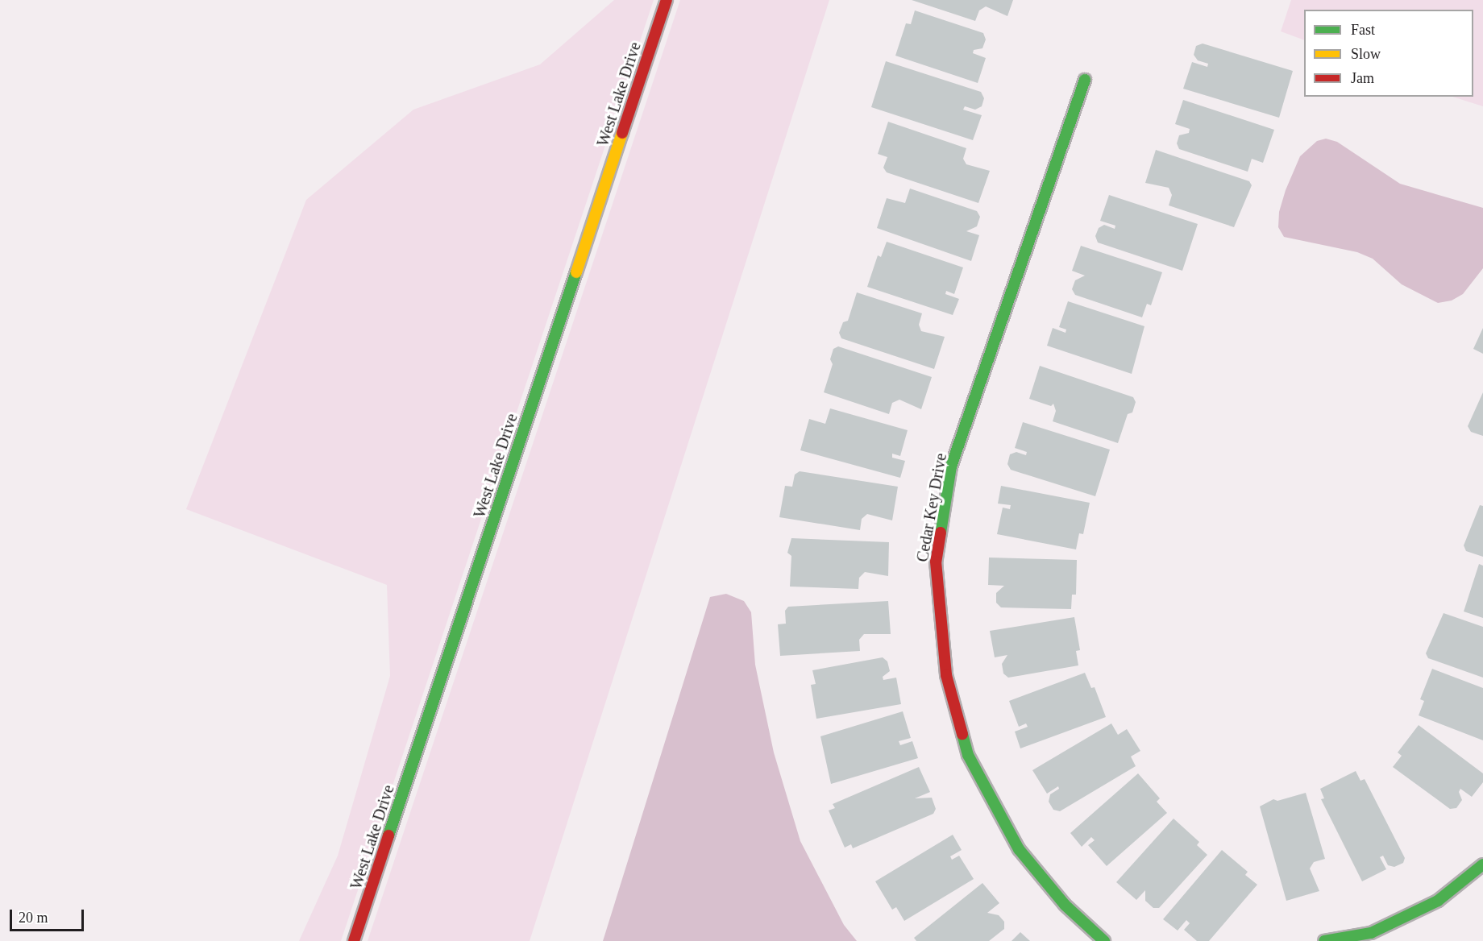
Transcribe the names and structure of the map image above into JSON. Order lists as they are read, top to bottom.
{
  "streets": {
    "street": ["West Lake Drive", "Cedar Key Drive"]
  },
  "legend": ["Fast", "Slow", "Jam"],
  "scale_bar": "20 m"
}
